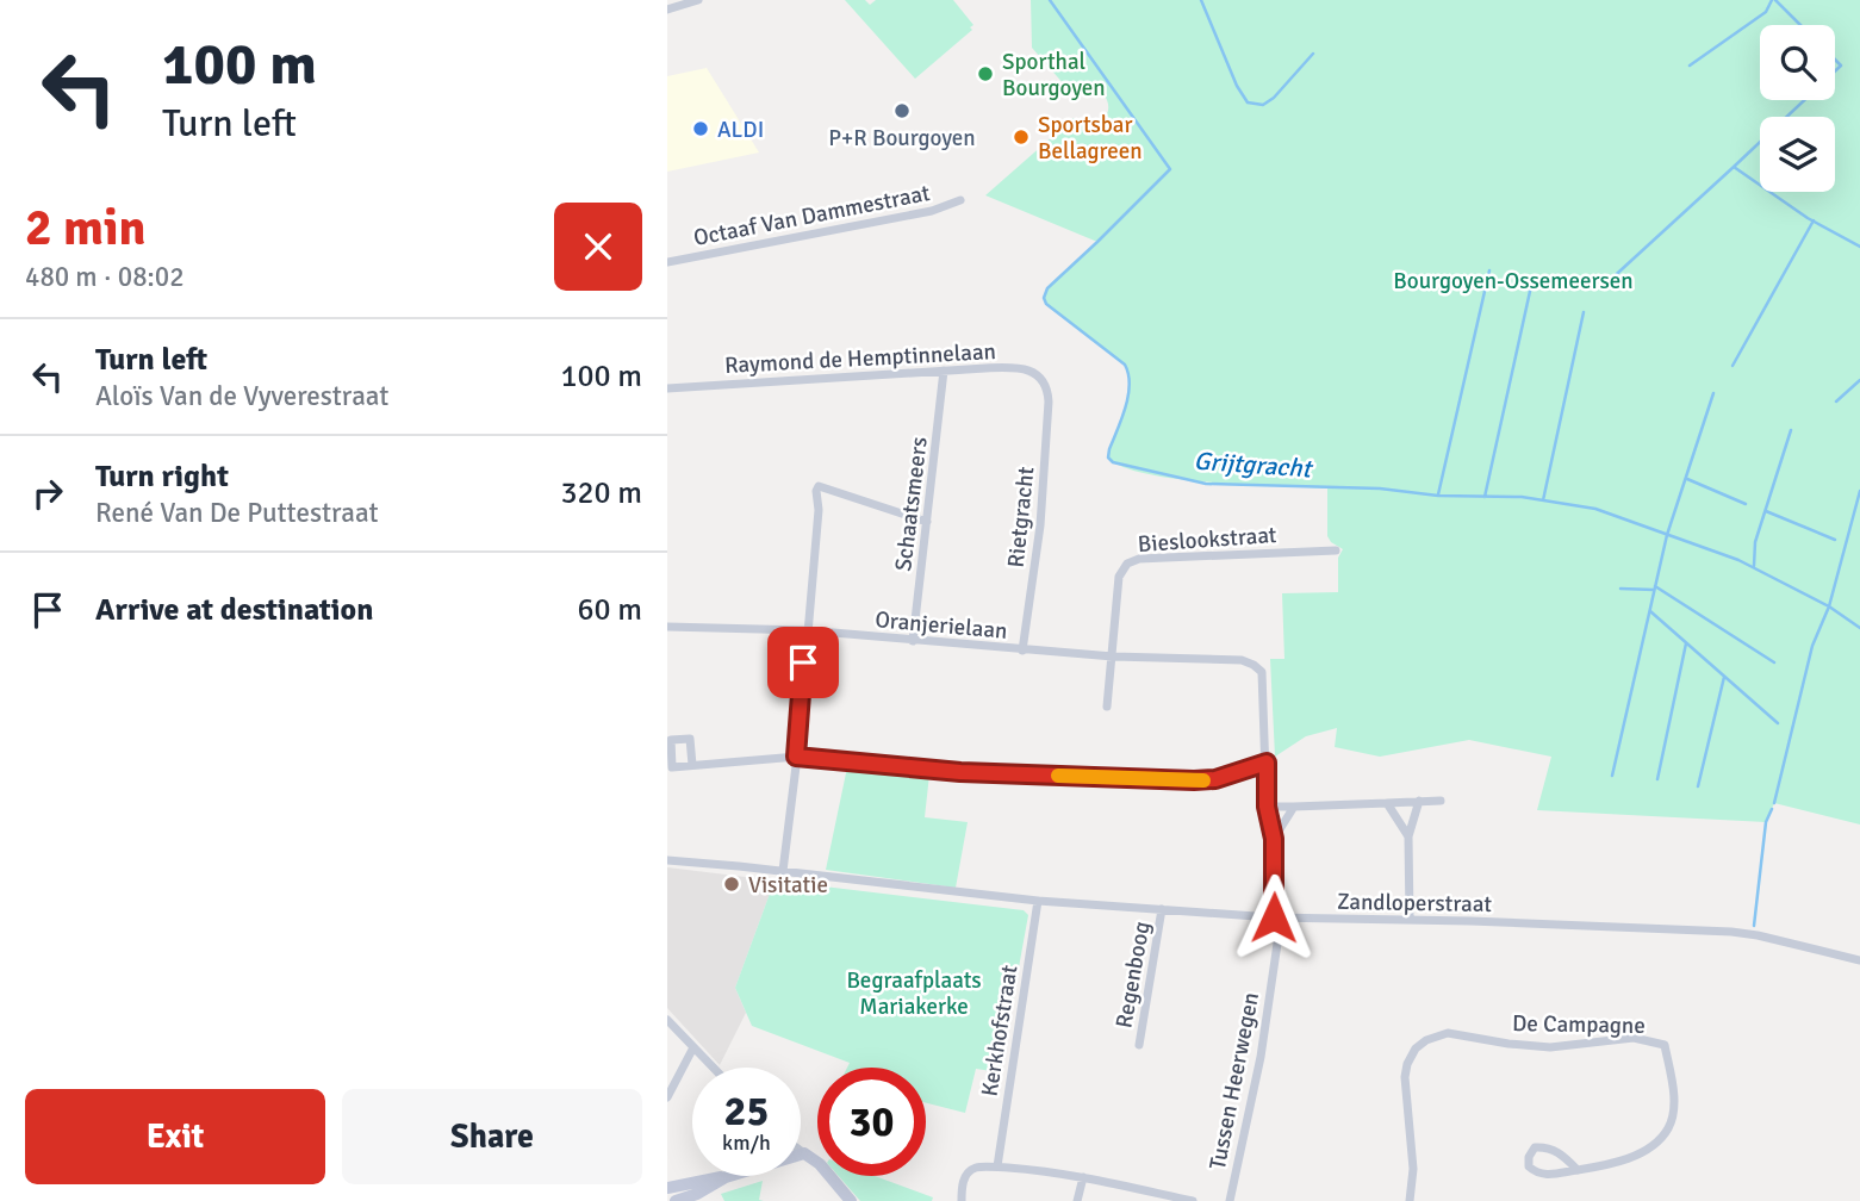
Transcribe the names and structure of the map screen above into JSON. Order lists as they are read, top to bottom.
{
  "streets": {
    "street": [
      "Octaaf Van Dammestraat",
      "Raymond de Hemptinnelaan",
      "Schaatsmeers",
      "Rietgracht",
      "Bieslookstraat",
      "Oranjerielaan",
      "Zandloperstraat",
      "Regenboog",
      "De Campagne",
      "Kerkhofstraat",
      "Tussen Heerwegen"
    ]
  },
  "crossings": [
    ["Raymond de Hemptinnelaan", "Schaatsmeers"],
    ["Raymond de Hemptinnelaan", "Rietgracht"],
    ["Schaatsmeers", "Oranjerielaan"],
    ["Rietgracht", "Oranjerielaan"],
    ["Bieslookstraat", "Oranjerielaan"],
    ["Oranjerielaan", "Tussen Heerwegen"],
    ["Zandloperstraat", "Regenboog"],
    ["Zandloperstraat", "Kerkhofstraat"],
    ["Zandloperstraat", "Tussen Heerwegen"]
  ],
  "water": ["Grijtgracht"],
  "parks": ["Bourgoyen-Ossemeersen", "Begraafplaats Mariakerke"],
  "places": [
    "Sporthal Bourgoyen",
    "P+R Bourgoyen",
    "ALDI",
    "Sportsbar Bellagreen",
    "Visitatie"
  ],
  "page": {
    "turn": ["100 m", "Turn left"],
    "heading": ["2 min", "480 m · 08:02"],
    "list": [
      {
        "name": "Turn left",
        "note": "Aloïs Van de Vyverestraat",
        "value": "100 m"
      },
      {
        "name": "Turn right",
        "note": "René Van De Puttestraat",
        "value": "320 m"
      },
      {
        "name": "Arrive at destination",
        "value": "60 m"
      }
    ],
    "speed": "25 km/h",
    "limit": "30",
    "buttons": ["Exit", "Share"]
  }
}
